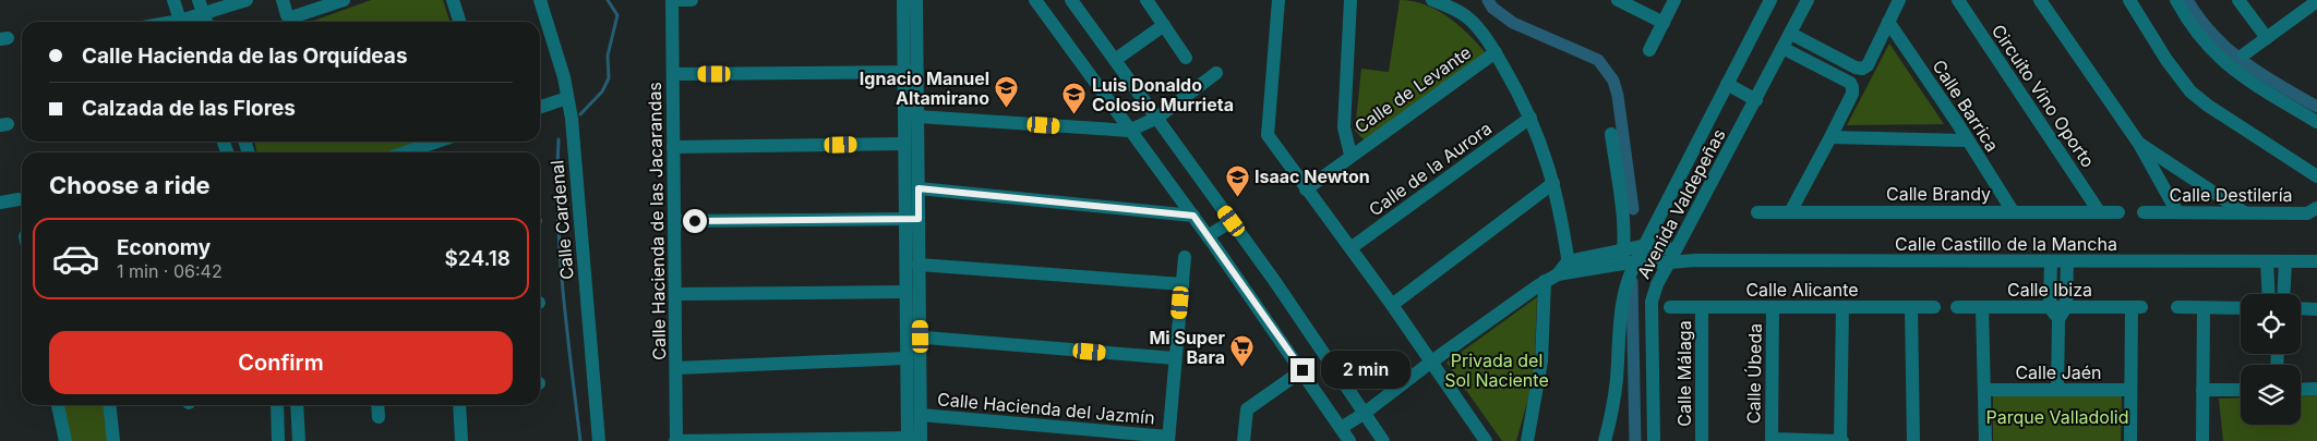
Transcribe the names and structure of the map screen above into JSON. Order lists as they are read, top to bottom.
{
  "streets": {
    "street": [
      "Calle de Levante",
      "Circuito Vino Oporto",
      "Calle Barrica",
      "Calle de la Aurora",
      "Calle Brandy",
      "Calle Destilería",
      "Avenida Valdepeñas",
      "Calle Cardenal",
      "Calle Hacienda de las Jacarandas",
      "Calle Castillo de la Mancha",
      "Calle Alicante",
      "Calle Ibiza",
      "Calle Jaén",
      "Calle Málaga",
      "Calle Úbeda",
      "Calle Hacienda del Jazmín"
    ]
  },
  "crossings": [
    ["Circuito Vino Oporto", "Calle Brandy"],
    ["Calle Barrica", "Calle Brandy"],
    ["Avenida Valdepeñas", "Calle Castillo de la Mancha"],
    ["Calle Alicante", "Calle Málaga"],
    ["Calle Alicante", "Calle Úbeda"],
    ["Calle Ibiza", "Calle Jaén"]
  ],
  "parks": ["Privada del Sol Naciente", "Parque Valladolid"],
  "places": {
    "school or university": ["Ignacio Manuel Altamirano", "Luis Donaldo Colosio Murrieta", "Isaac Newton"],
    "supermarket": ["Mi Super Bara"]
  },
  "page": {
    "banner": ["Calle Hacienda de las Orquídeas", "Calzada de las Flores"],
    "heading": "Choose a ride",
    "list": [
      {
        "name": "Economy",
        "note": "1 min · 06:42",
        "value": "$24.18"
      }
    ],
    "buttons": "Confirm",
    "bubble": "2 min"
  }
}
